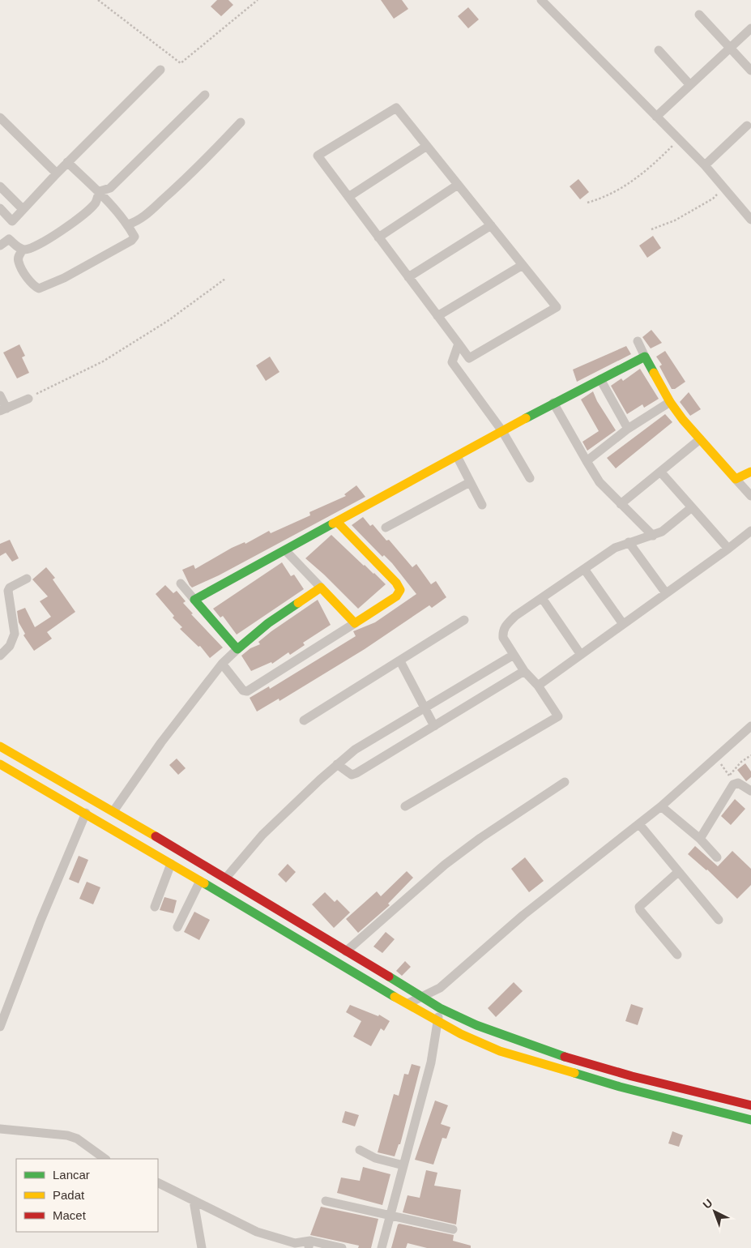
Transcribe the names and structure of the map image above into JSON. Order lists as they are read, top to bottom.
{
  "legend": ["Lancar", "Padat", "Macet"],
  "north": "top left"
}
